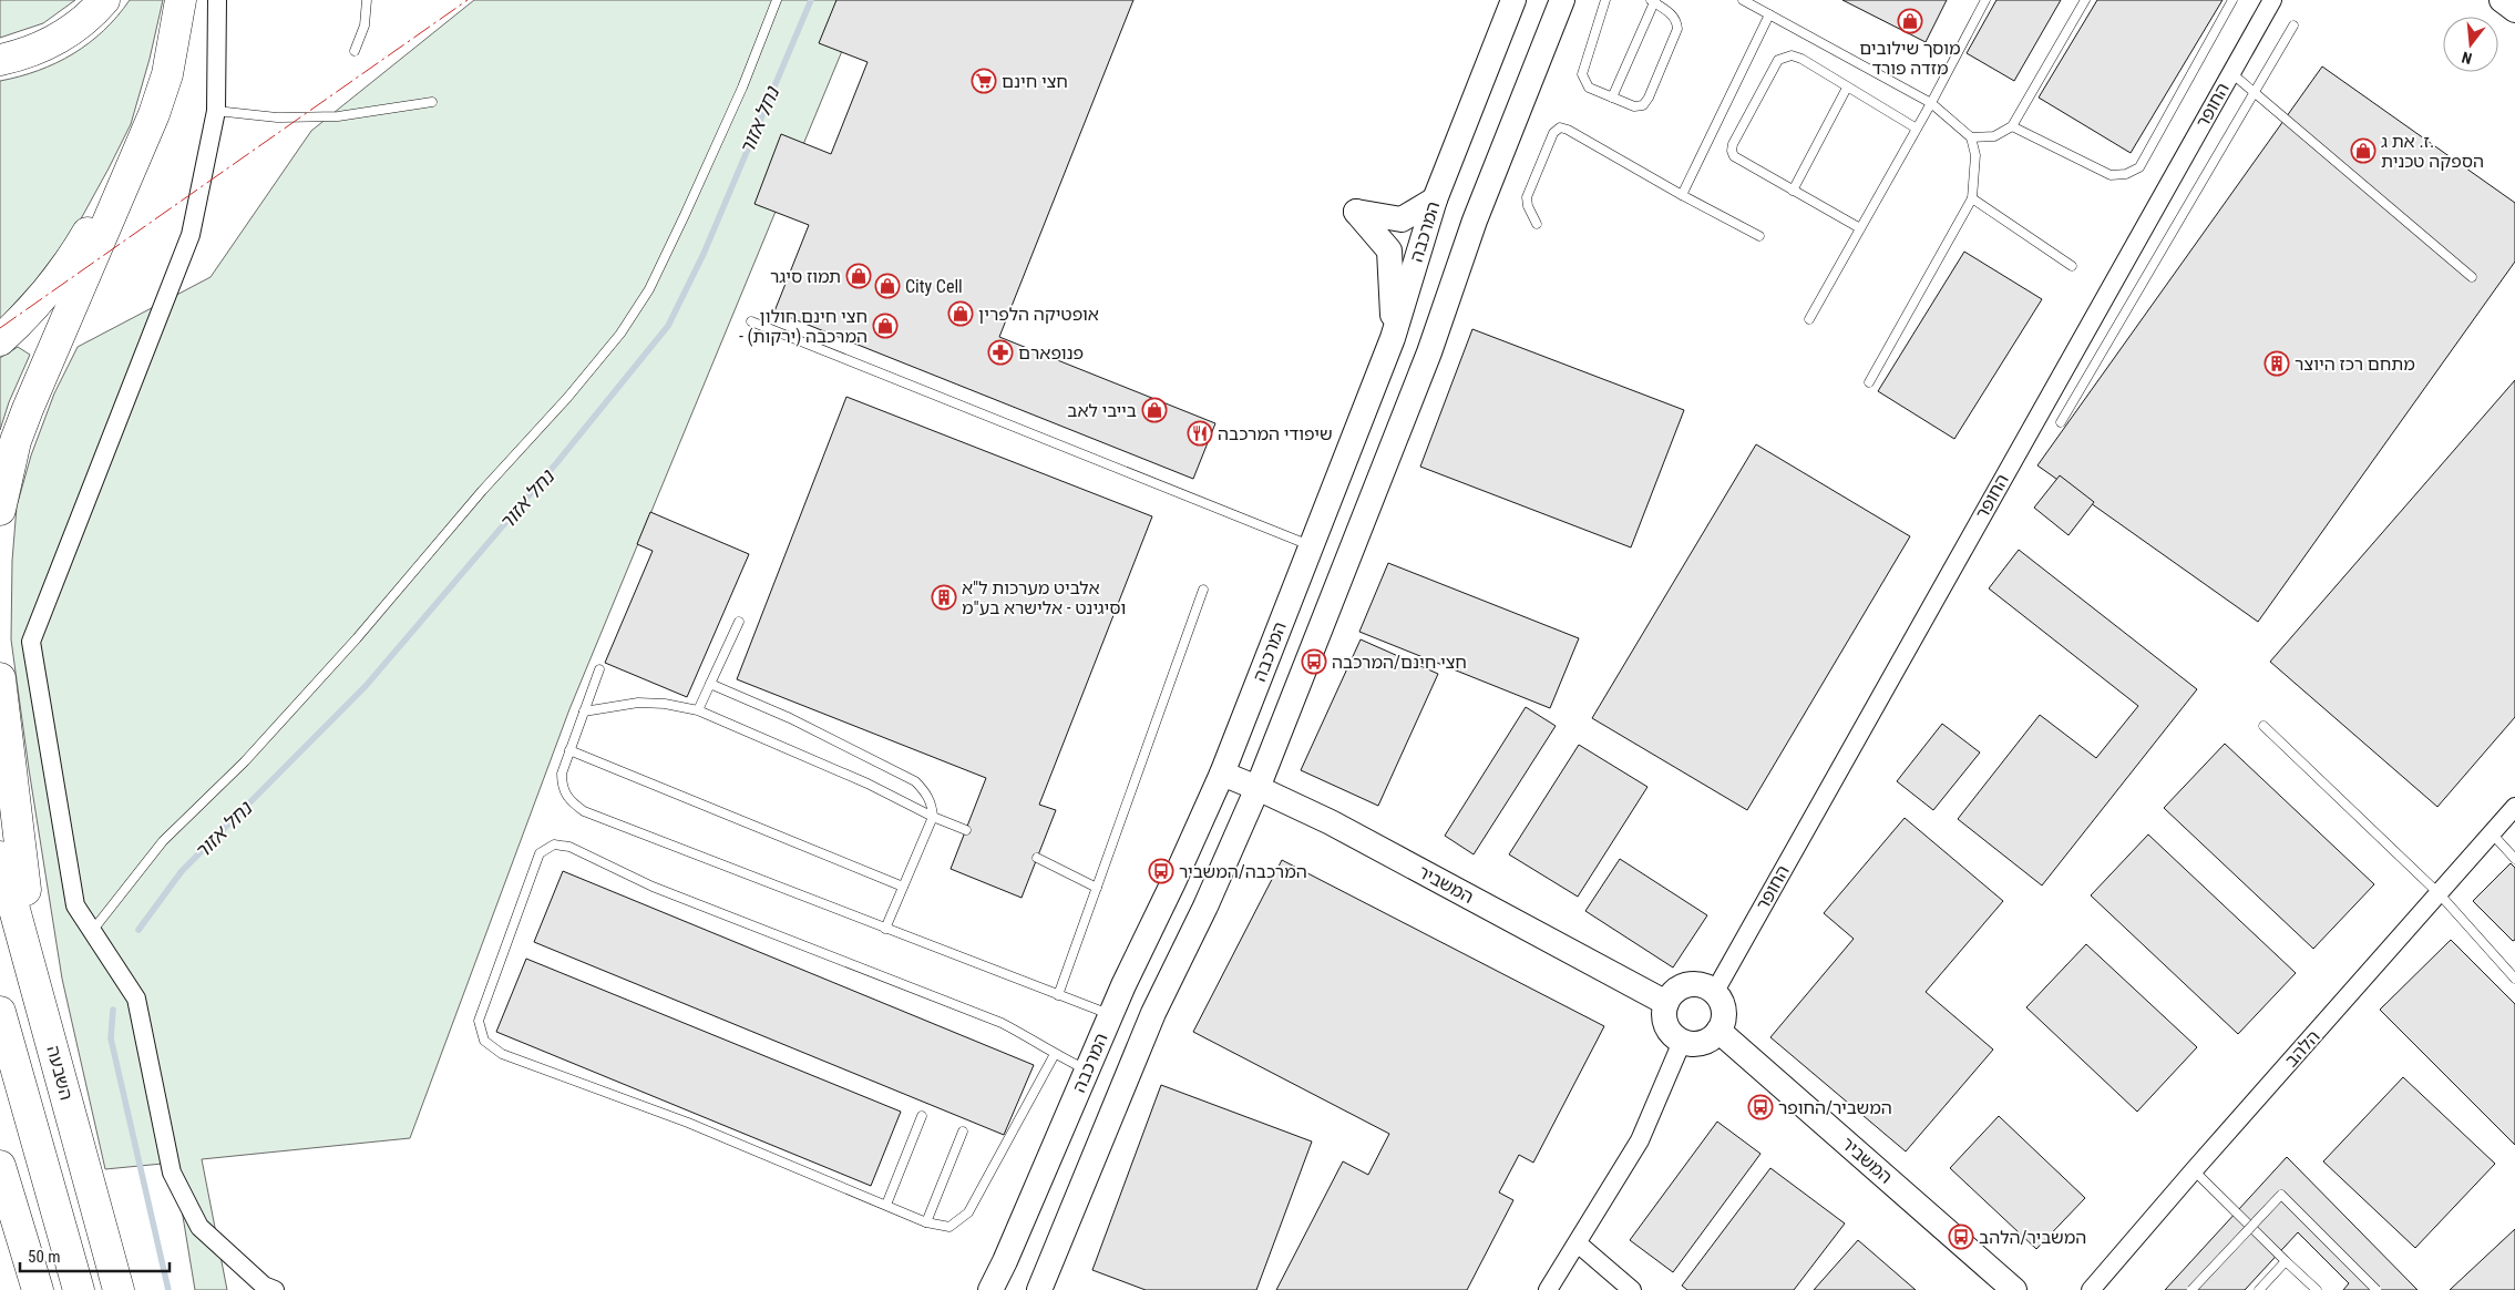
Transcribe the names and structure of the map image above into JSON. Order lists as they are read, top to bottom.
{
  "streets": {
    "highway": ["השבעה"],
    "street": [
      "החופר",
      "המרכבה",
      "המשביר",
      "הלהב"
    ]
  },
  "crossings": [
    ["החופר", "המשביר"],
    ["המרכבה", "המשביר"]
  ],
  "water": ["נחל אזור"],
  "places": {
    "shop": [
      "מוסך שילובים מזדה פורד",
      "ז. את ג. הספקה טכנית",
      "תמוז סיגר",
      "City Cell",
      "אופטיקה הלפרין",
      "חצי חינם חולון - המרכבה (ירקות)",
      "בייבי לאב"
    ],
    "supermarket": ["חצי חינם"],
    "pharmacy": ["פנופארם"],
    "building": ["מתחם רכז היוצר", "אלביט מערכות ל\"א וסיגינט - אלישרא בע\"מ"],
    "restaurant": ["שיפודי המרכבה"],
    "bus stop": [
      "חצי חינם/המרכבה",
      "המרכבה/המשביר",
      "המשביר/החופר",
      "המשביר/הלהב"
    ]
  },
  "scale_bar": "50 m",
  "north": "bottom"
}
